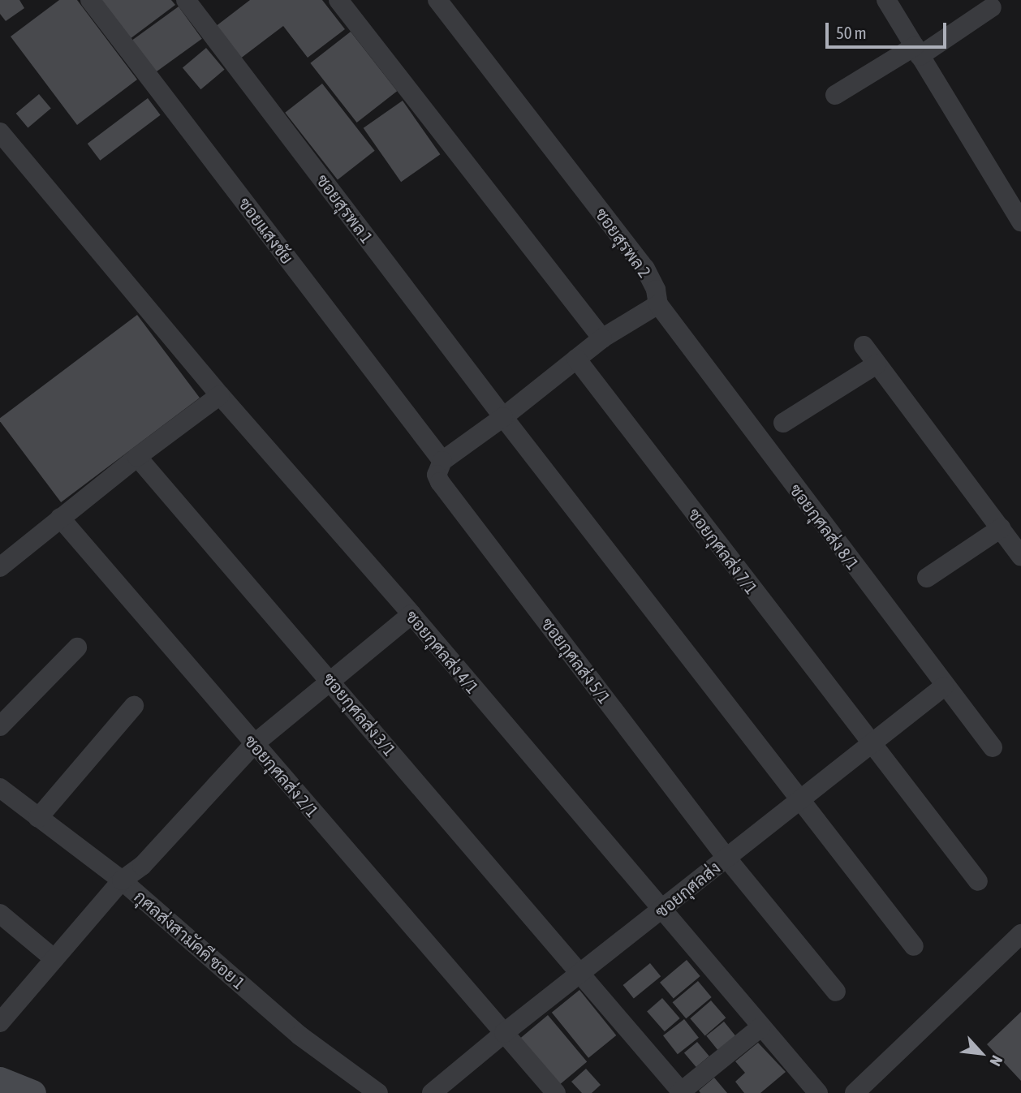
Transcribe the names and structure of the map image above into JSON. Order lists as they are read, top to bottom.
{
  "streets": {
    "street": [
      "ซอยสุรพล 1",
      "ซอยแสงชัย",
      "ซอยสุรพล 2",
      "ซอยกุศลส่ง 8/1",
      "ซอยกุศลส่ง 7/1",
      "ซอยกุศลส่ง 4/1",
      "ซอยกุศลส่ง 5/1",
      "ซอยกุศลส่ง 3/1",
      "ซอยกุศลส่ง 2/1",
      "ซอยกุศลส่ง",
      "กุศลส่งสามัคคี ซอย 1"
    ]
  },
  "crossings": [
    ["ซอยสุรพล 1", "ซอยกุศลส่ง"],
    ["ซอยแสงชัย", "ซอยกุศลส่ง 5/1"],
    ["ซอยสุรพล 2", "ซอยกุศลส่ง 8/1"],
    ["ซอยกุศลส่ง 8/1", "ซอยกุศลส่ง"],
    ["ซอยกุศลส่ง 7/1", "ซอยกุศลส่ง"],
    ["ซอยกุศลส่ง 4/1", "ซอยกุศลส่ง"],
    ["ซอยกุศลส่ง 5/1", "ซอยกุศลส่ง"],
    ["ซอยกุศลส่ง 3/1", "ซอยกุศลส่ง"],
    ["ซอยกุศลส่ง 2/1", "ซอยกุศลส่ง"]
  ],
  "scale_bar": "50 m",
  "north": "bottom right"
}
